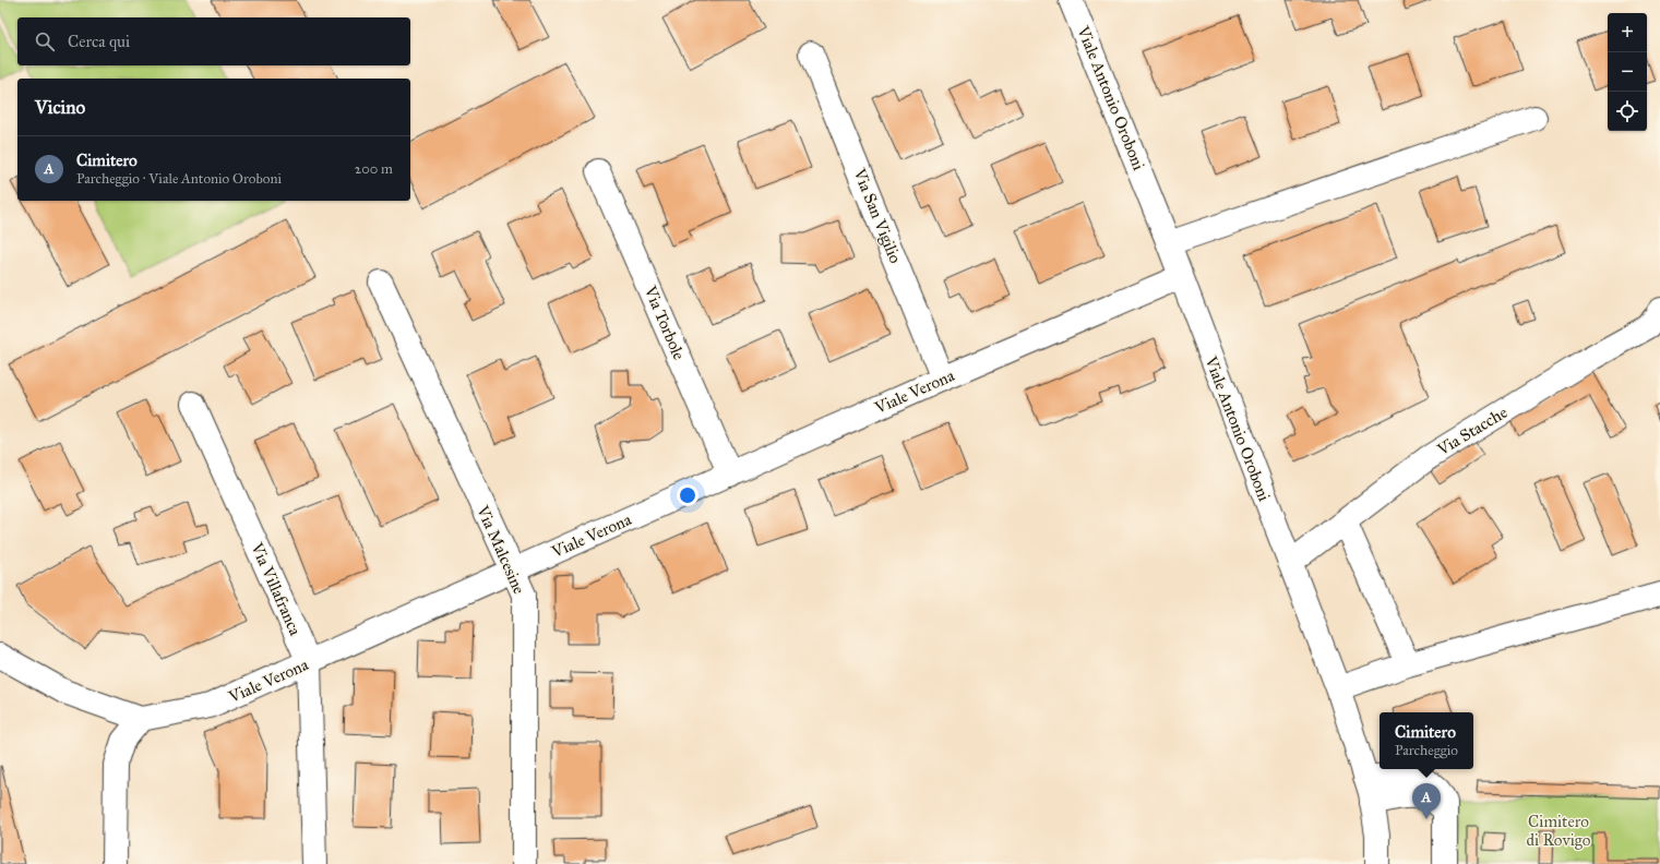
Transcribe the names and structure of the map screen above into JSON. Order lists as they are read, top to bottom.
{
  "streets": {
    "street": [
      "Viale Antonio Oroboni",
      "Via San Vigilio",
      "Via Torbole",
      "Viale Verona",
      "Via Stacche",
      "Via Malcesine",
      "Via Villafranca"
    ]
  },
  "crossings": [
    ["Viale Antonio Oroboni", "Viale Verona"],
    ["Viale Antonio Oroboni", "Via Stacche"],
    ["Via San Vigilio", "Viale Verona"],
    ["Via Torbole", "Viale Verona"],
    ["Viale Verona", "Via Malcesine"],
    ["Viale Verona", "Via Villafranca"]
  ],
  "parks": ["Cimitero di Rovigo"],
  "page": {
    "map_buttons": ["+", "−"],
    "search": "Cerca qui",
    "heading": "Vicino",
    "list": [
      {
        "mark": "A",
        "name": "Cimitero",
        "note": "Parcheggio · Viale Antonio Oroboni",
        "value": "200 m"
      }
    ],
    "popup": ["Cimitero", "Parcheggio"],
    "pins": "A"
  }
}
